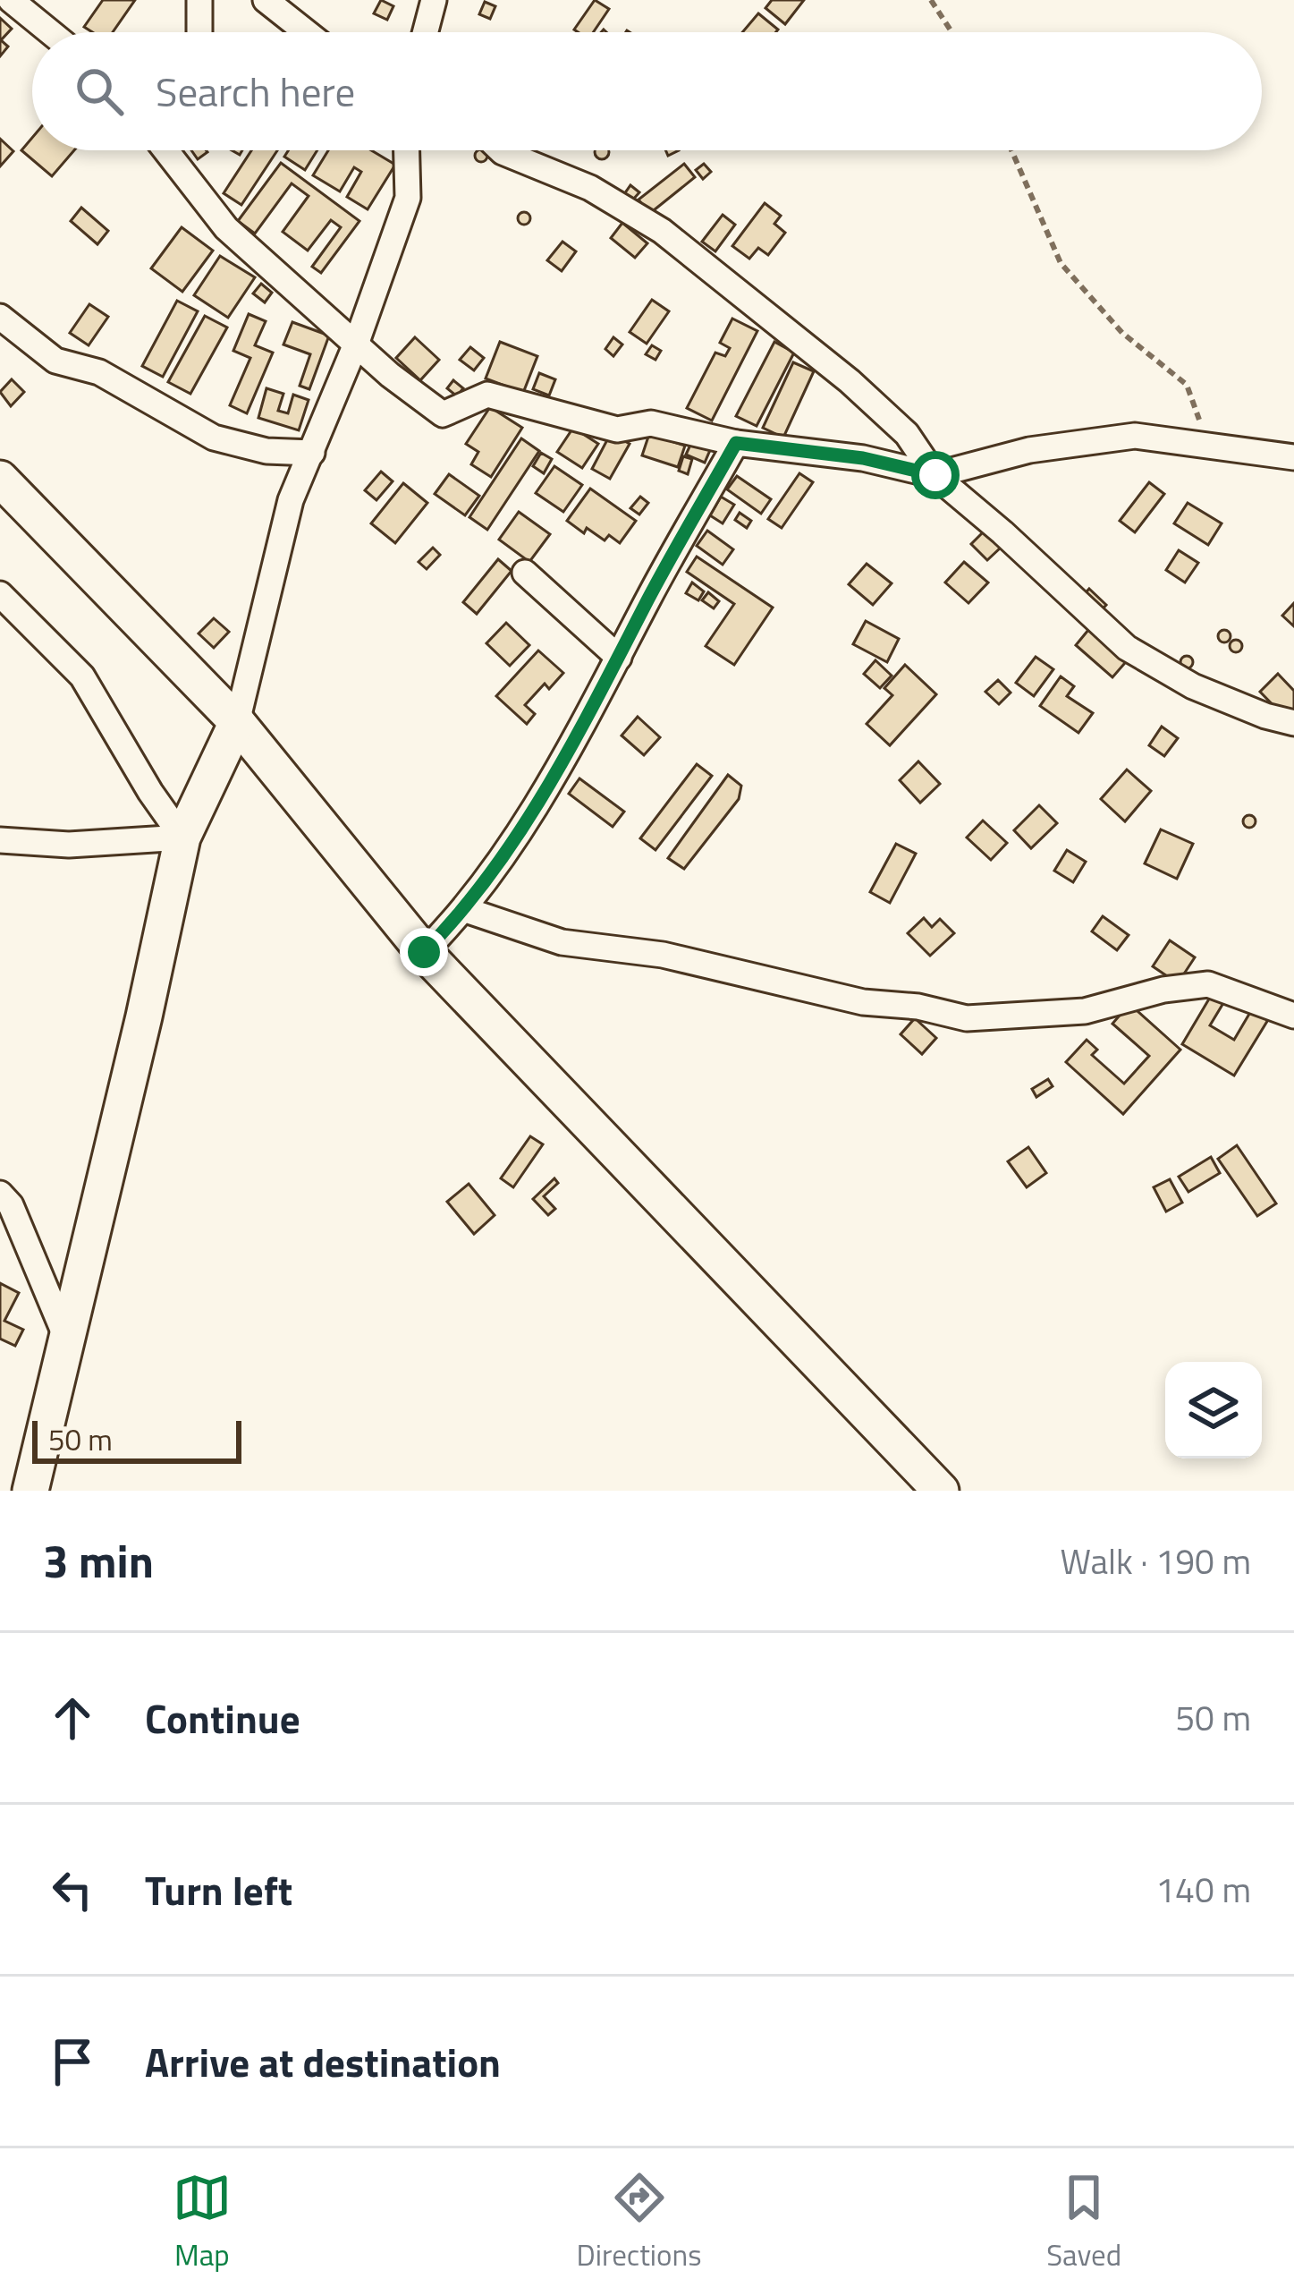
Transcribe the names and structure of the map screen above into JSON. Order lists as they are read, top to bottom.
{
  "scale_bar": "50 m",
  "page": {
    "search": "Search here",
    "scale": "50 m",
    "heading": ["3 min", "Walk · 190 m"],
    "list": [
      ["Continue", "50 m"],
      ["Turn left", "140 m"],
      "Arrive at destination"
    ],
    "nav": ["Map", "Directions", "Saved"]
  }
}
